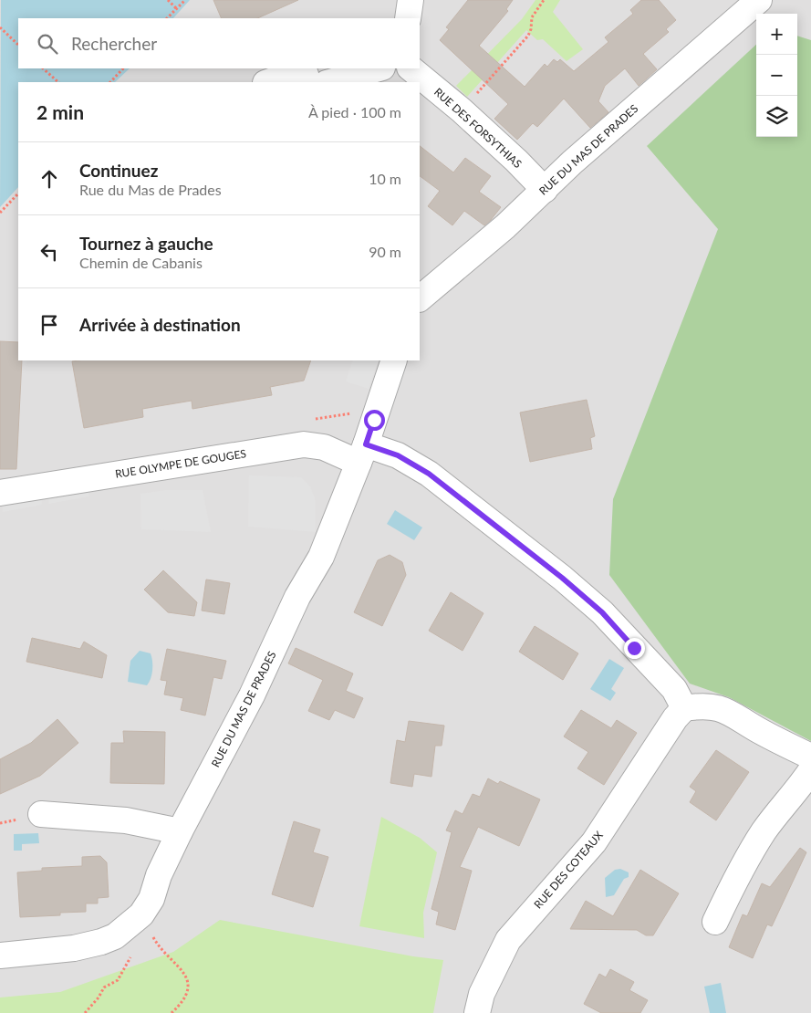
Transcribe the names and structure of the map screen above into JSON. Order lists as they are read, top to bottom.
{
  "streets": {
    "street": [
      "RUE DES FORSYTHIAS",
      "RUE DU MAS DE PRADES",
      "RUE OLYMPE DE GOUGES",
      "RUE DES COTEAUX"
    ]
  },
  "crossings": [
    ["RUE DES FORSYTHIAS", "RUE DU MAS DE PRADES"],
    ["RUE DU MAS DE PRADES", "RUE OLYMPE DE GOUGES"],
    ["RUE OLYMPE DE GOUGES", "RUE DES COTEAUX"]
  ],
  "page": {
    "map_buttons": ["+", "−"],
    "search": "Rechercher",
    "heading": ["2 min", "À pied · 100 m"],
    "list": [
      ["Continuez", "Rue du Mas de Prades", "10 m"],
      ["Tournez à gauche", "Chemin de Cabanis", "90 m"],
      "Arrivée à destination"
    ]
  }
}
